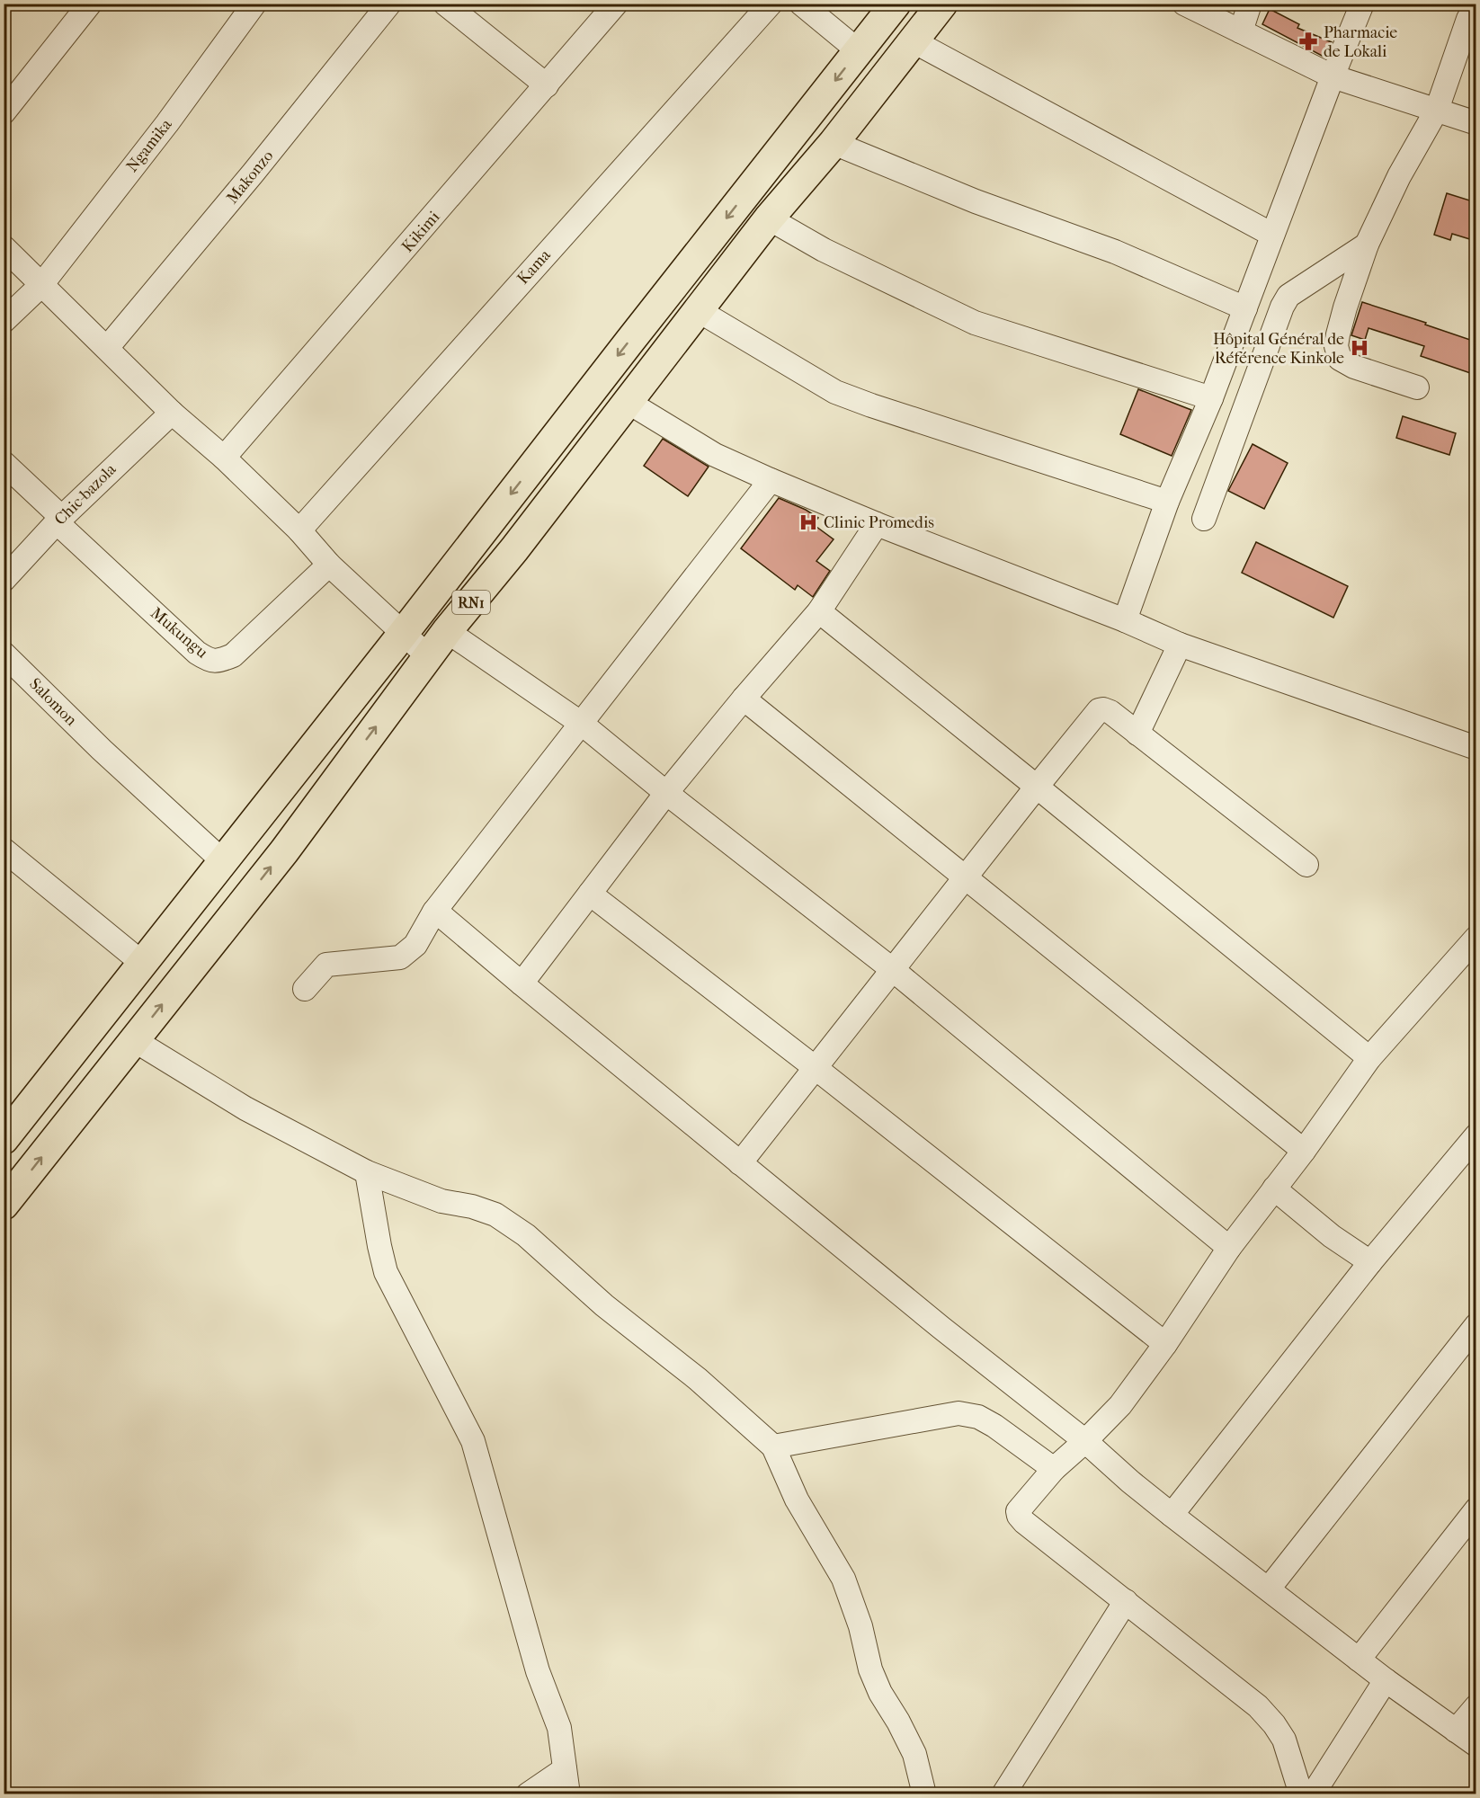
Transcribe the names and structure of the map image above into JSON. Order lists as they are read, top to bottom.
{
  "streets": {
    "highway": ["RN1"],
    "street": [
      "Ngamika",
      "Makonzo",
      "Kikimi",
      "Kama",
      "Chic-bazola",
      "Mukungu",
      "Salomon"
    ]
  },
  "crossings": [
    ["Chic-bazola", "Mukungu"],
    ["RN1", "Salomon"]
  ],
  "places": {
    "pharmacy": ["Pharmacie de Lokali"],
    "hospital": ["Hôpital Général de Référence Kinkole", "Clinic Promedis"]
  }
}
